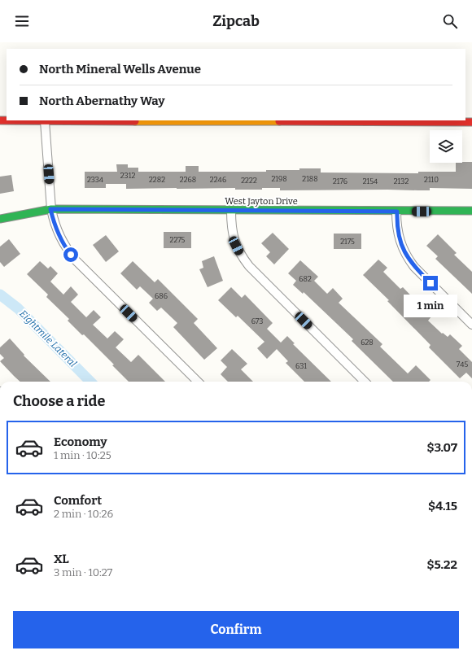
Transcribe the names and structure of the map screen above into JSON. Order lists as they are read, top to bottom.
{
  "streets": {
    "street": ["West Jayton Drive"]
  },
  "water": ["Eightmile Lateral"],
  "house_numbers": [
    "2312",
    "2198",
    "2188",
    "2334",
    "2282",
    "2268",
    "2246",
    "2110",
    "2222",
    "2176",
    "2154",
    "2132",
    "2275",
    "2175",
    "682",
    "686",
    "673",
    "628",
    "745",
    "631"
  ],
  "page": {
    "header": "Zipcab",
    "banner": ["North Mineral Wells Avenue", "North Abernathy Way"],
    "bubble": "1 min",
    "heading": "Choose a ride",
    "list": [
      {
        "name": "Economy",
        "note": "1 min · 10:25",
        "value": "$3.07"
      },
      {
        "name": "Comfort",
        "note": "2 min · 10:26",
        "value": "$4.15"
      },
      {
        "name": "XL",
        "note": "3 min · 10:27",
        "value": "$5.22"
      }
    ],
    "buttons": "Confirm"
  }
}
